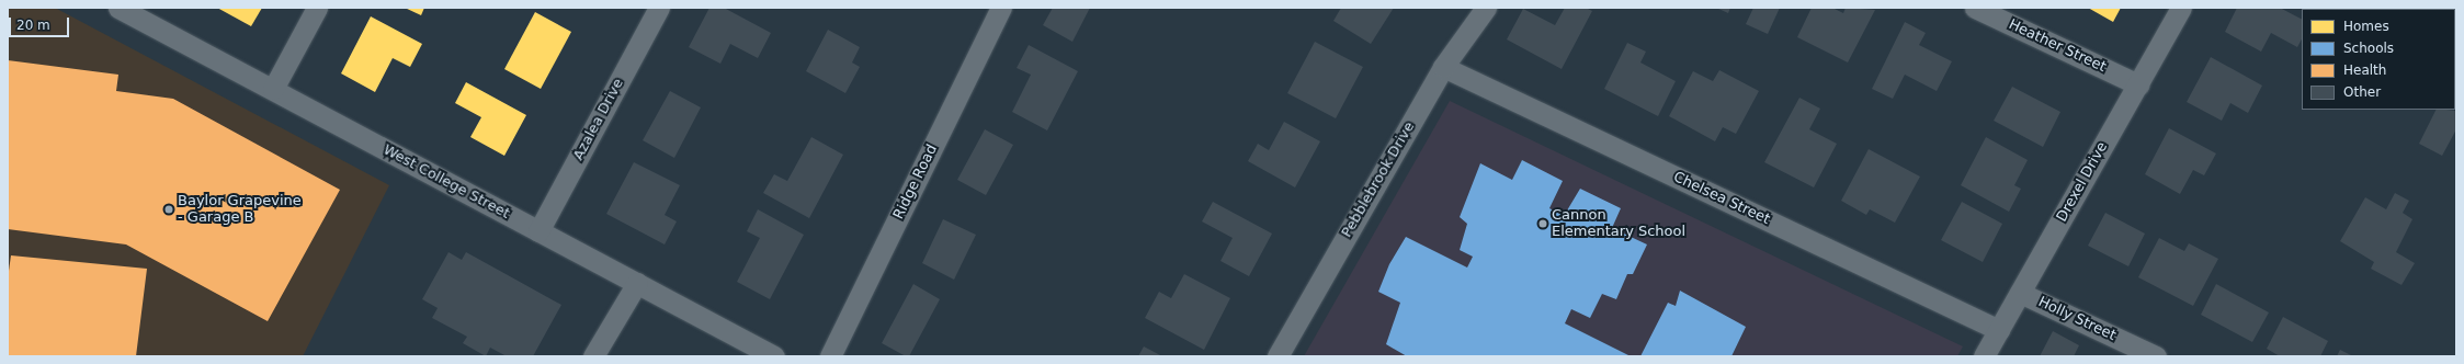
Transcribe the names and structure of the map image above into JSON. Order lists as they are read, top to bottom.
{
  "streets": {
    "street": [
      "Heather Street",
      "Azalea Drive",
      "Pebblebrook Drive",
      "West College Street",
      "Ridge Road",
      "Drexel Drive",
      "Chelsea Street",
      "Holly Street"
    ]
  },
  "crossings": [
    ["Heather Street", "Drexel Drive"],
    ["Azalea Drive", "West College Street"],
    ["Pebblebrook Drive", "Chelsea Street"],
    ["Drexel Drive", "Chelsea Street"],
    ["Drexel Drive", "Holly Street"]
  ],
  "places": ["Baylor Grapevine - Garage B", "Cannon Elementary School"],
  "legend": [
    "Homes",
    "Schools",
    "Health",
    "Other"
  ],
  "scale_bar": "20 m"
}
